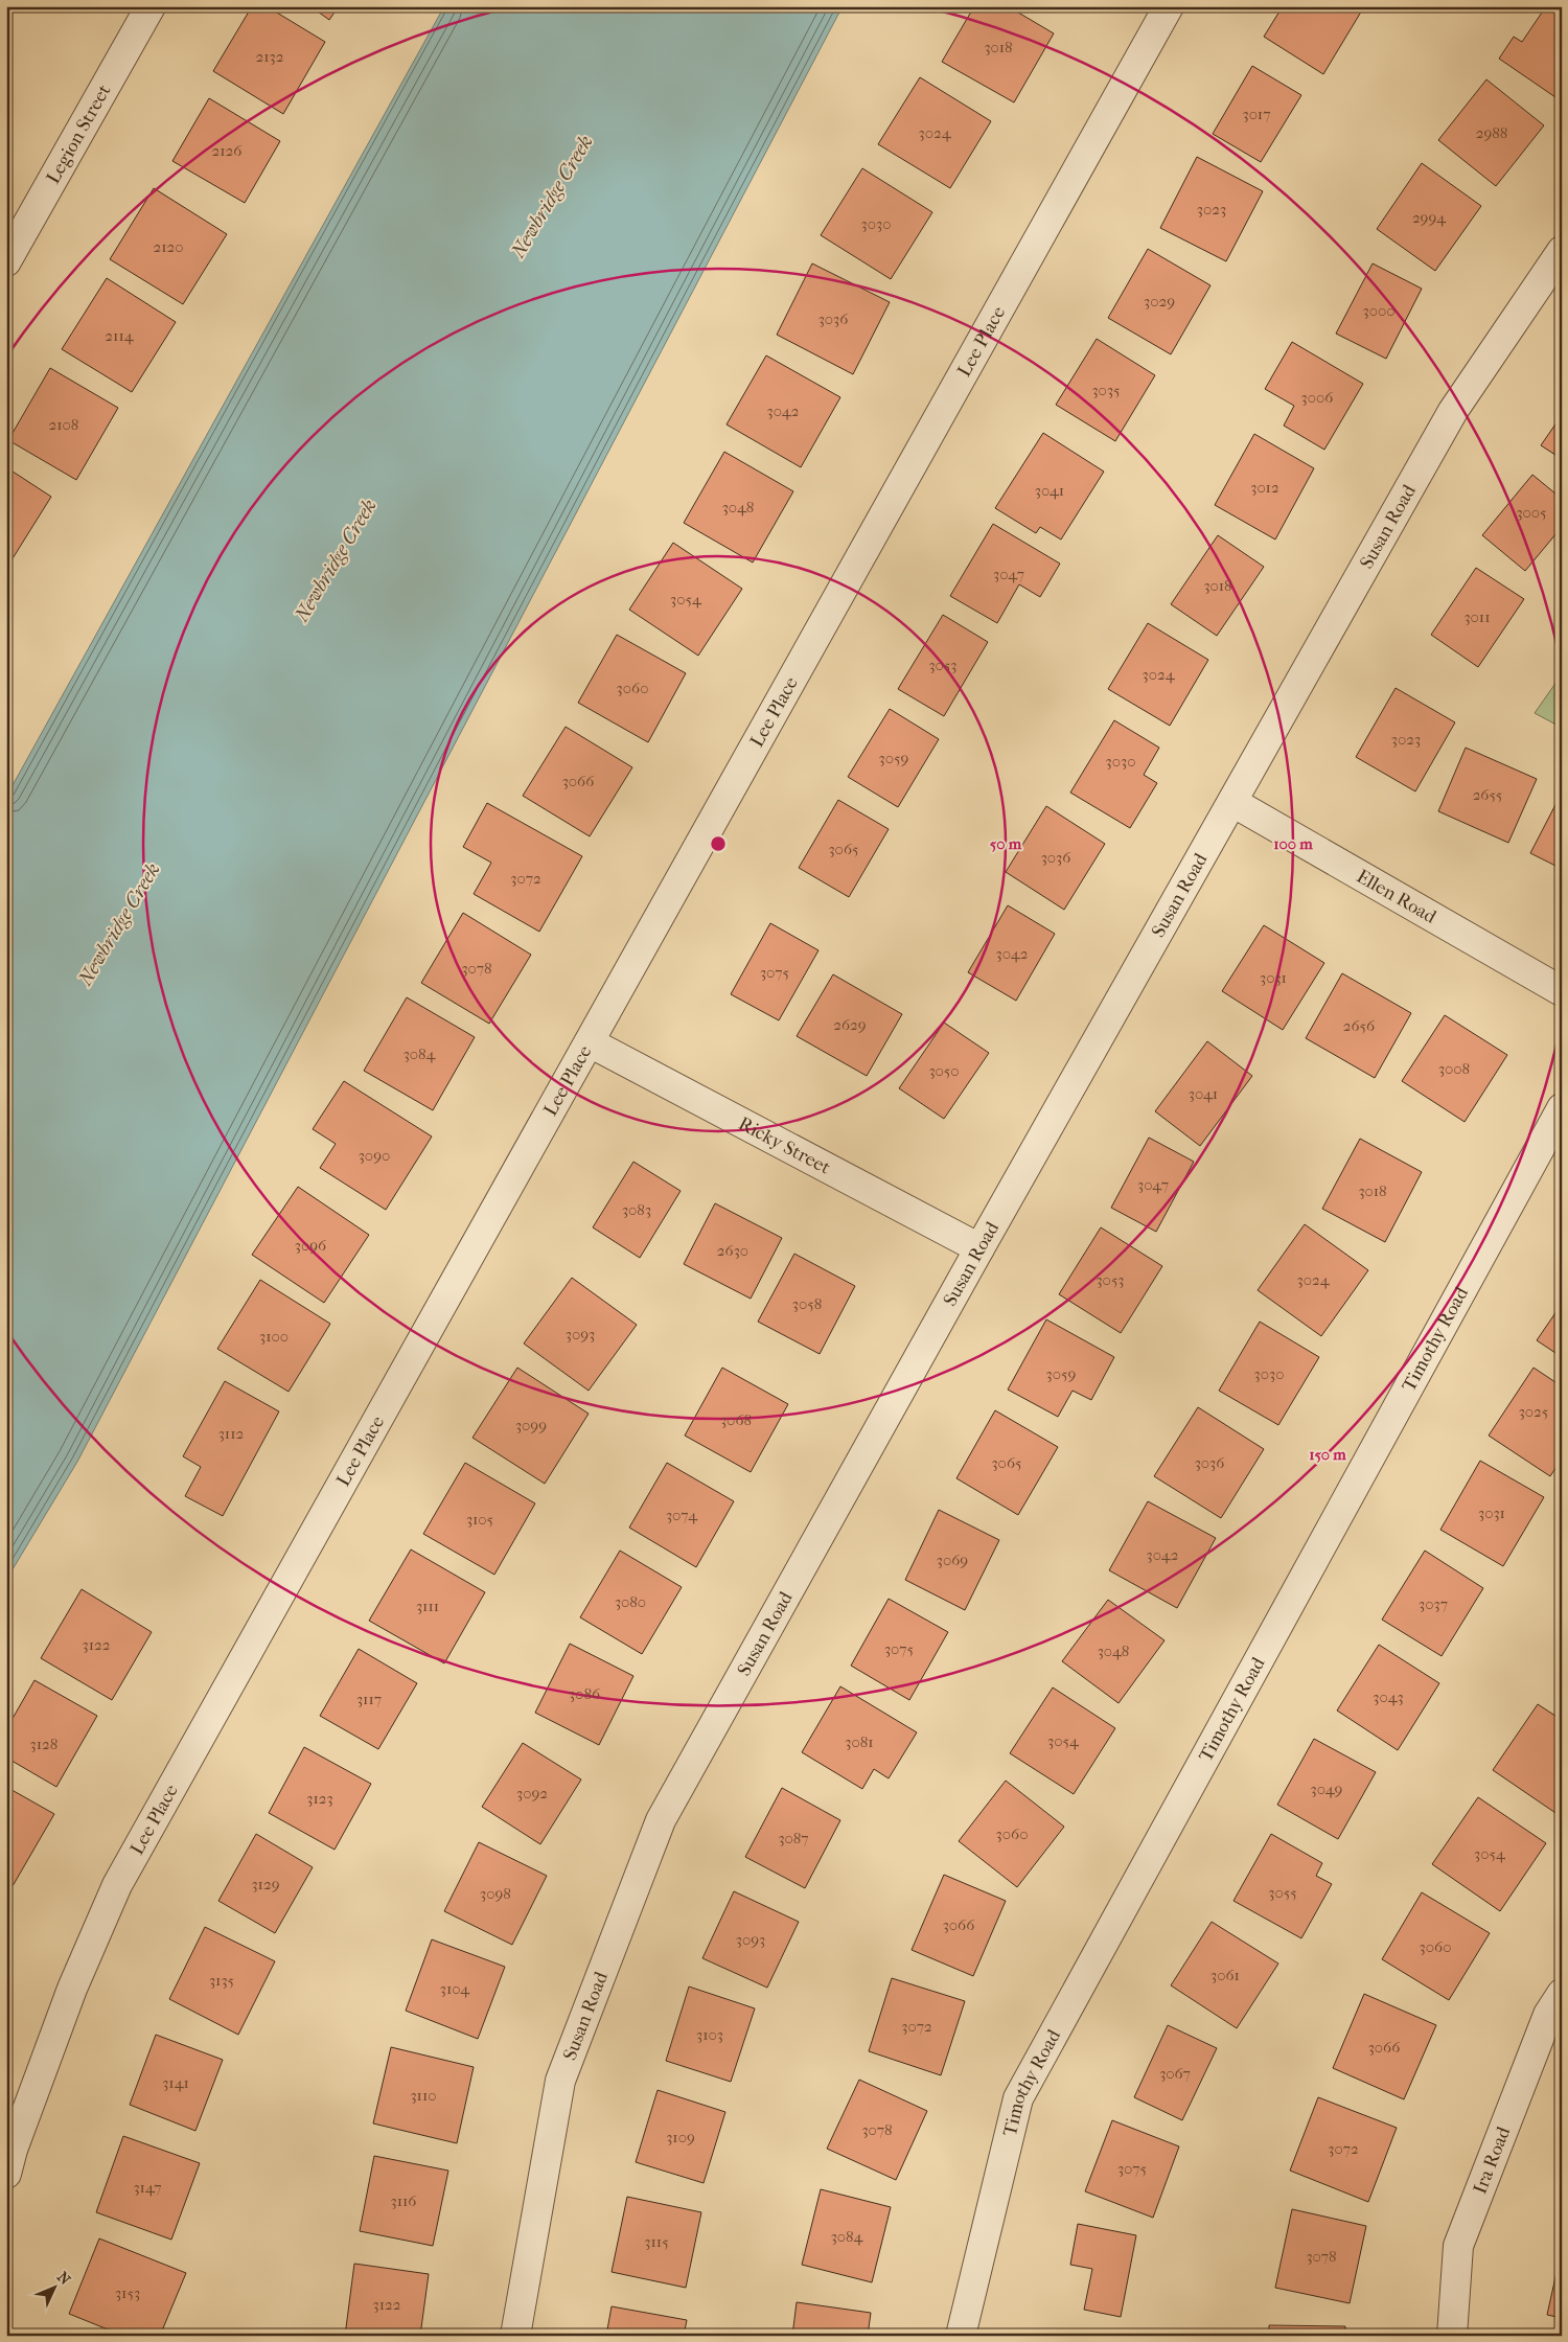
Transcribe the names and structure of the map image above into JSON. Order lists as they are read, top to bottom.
{
  "streets": {
    "street": [
      "Legion Street",
      "Lee Place",
      "Susan Road",
      "Ellen Road",
      "Ricky Street",
      "Timothy Road",
      "Ira Road"
    ]
  },
  "crossings": [
    ["Lee Place", "Ricky Street"],
    ["Susan Road", "Ellen Road"],
    ["Susan Road", "Ricky Street"]
  ],
  "water": ["Newbridge Creek"],
  "house_numbers": [
    "3018",
    "2132",
    "3017",
    "3024",
    "2988",
    "2126",
    "3023",
    "2994",
    "3030",
    "2120",
    "3029",
    "3000",
    "3036",
    "2114",
    "3035",
    "3006",
    "3042",
    "2108",
    "3012",
    "3041",
    "3048",
    "3005",
    "3047",
    "3018",
    "3054",
    "3011",
    "3053",
    "3024",
    "3060",
    "3023",
    "3059",
    "3030",
    "3066",
    "2655",
    "3065",
    "3036",
    "3072",
    "3042",
    "3078",
    "3075",
    "3031",
    "2629",
    "2656",
    "3084",
    "3008",
    "3050",
    "3041",
    "3090",
    "3047",
    "3018",
    "3083",
    "3096",
    "2630",
    "3053",
    "3024",
    "3058",
    "3093",
    "3100",
    "3059",
    "3030",
    "3025",
    "3068",
    "3099",
    "3112",
    "3065",
    "3036",
    "3031",
    "3074",
    "3105",
    "3042",
    "3069",
    "3080",
    "3037",
    "3111",
    "3122",
    "3075",
    "3048",
    "3086",
    "3043",
    "3117",
    "3054",
    "3081",
    "3128",
    "3049",
    "3092",
    "3123",
    "3060",
    "3087",
    "3054",
    "3129",
    "3055",
    "3098",
    "3066",
    "3093",
    "3060",
    "3061",
    "3135",
    "3104",
    "3072",
    "3103",
    "3066",
    "3067",
    "3141",
    "3110",
    "3078",
    "3109",
    "3072",
    "3075",
    "3147",
    "3116",
    "3084",
    "3115",
    "3078",
    "3153",
    "3122"
  ],
  "north": "top right",
  "rings": ["50 m", "100 m", "150 m"]
}
